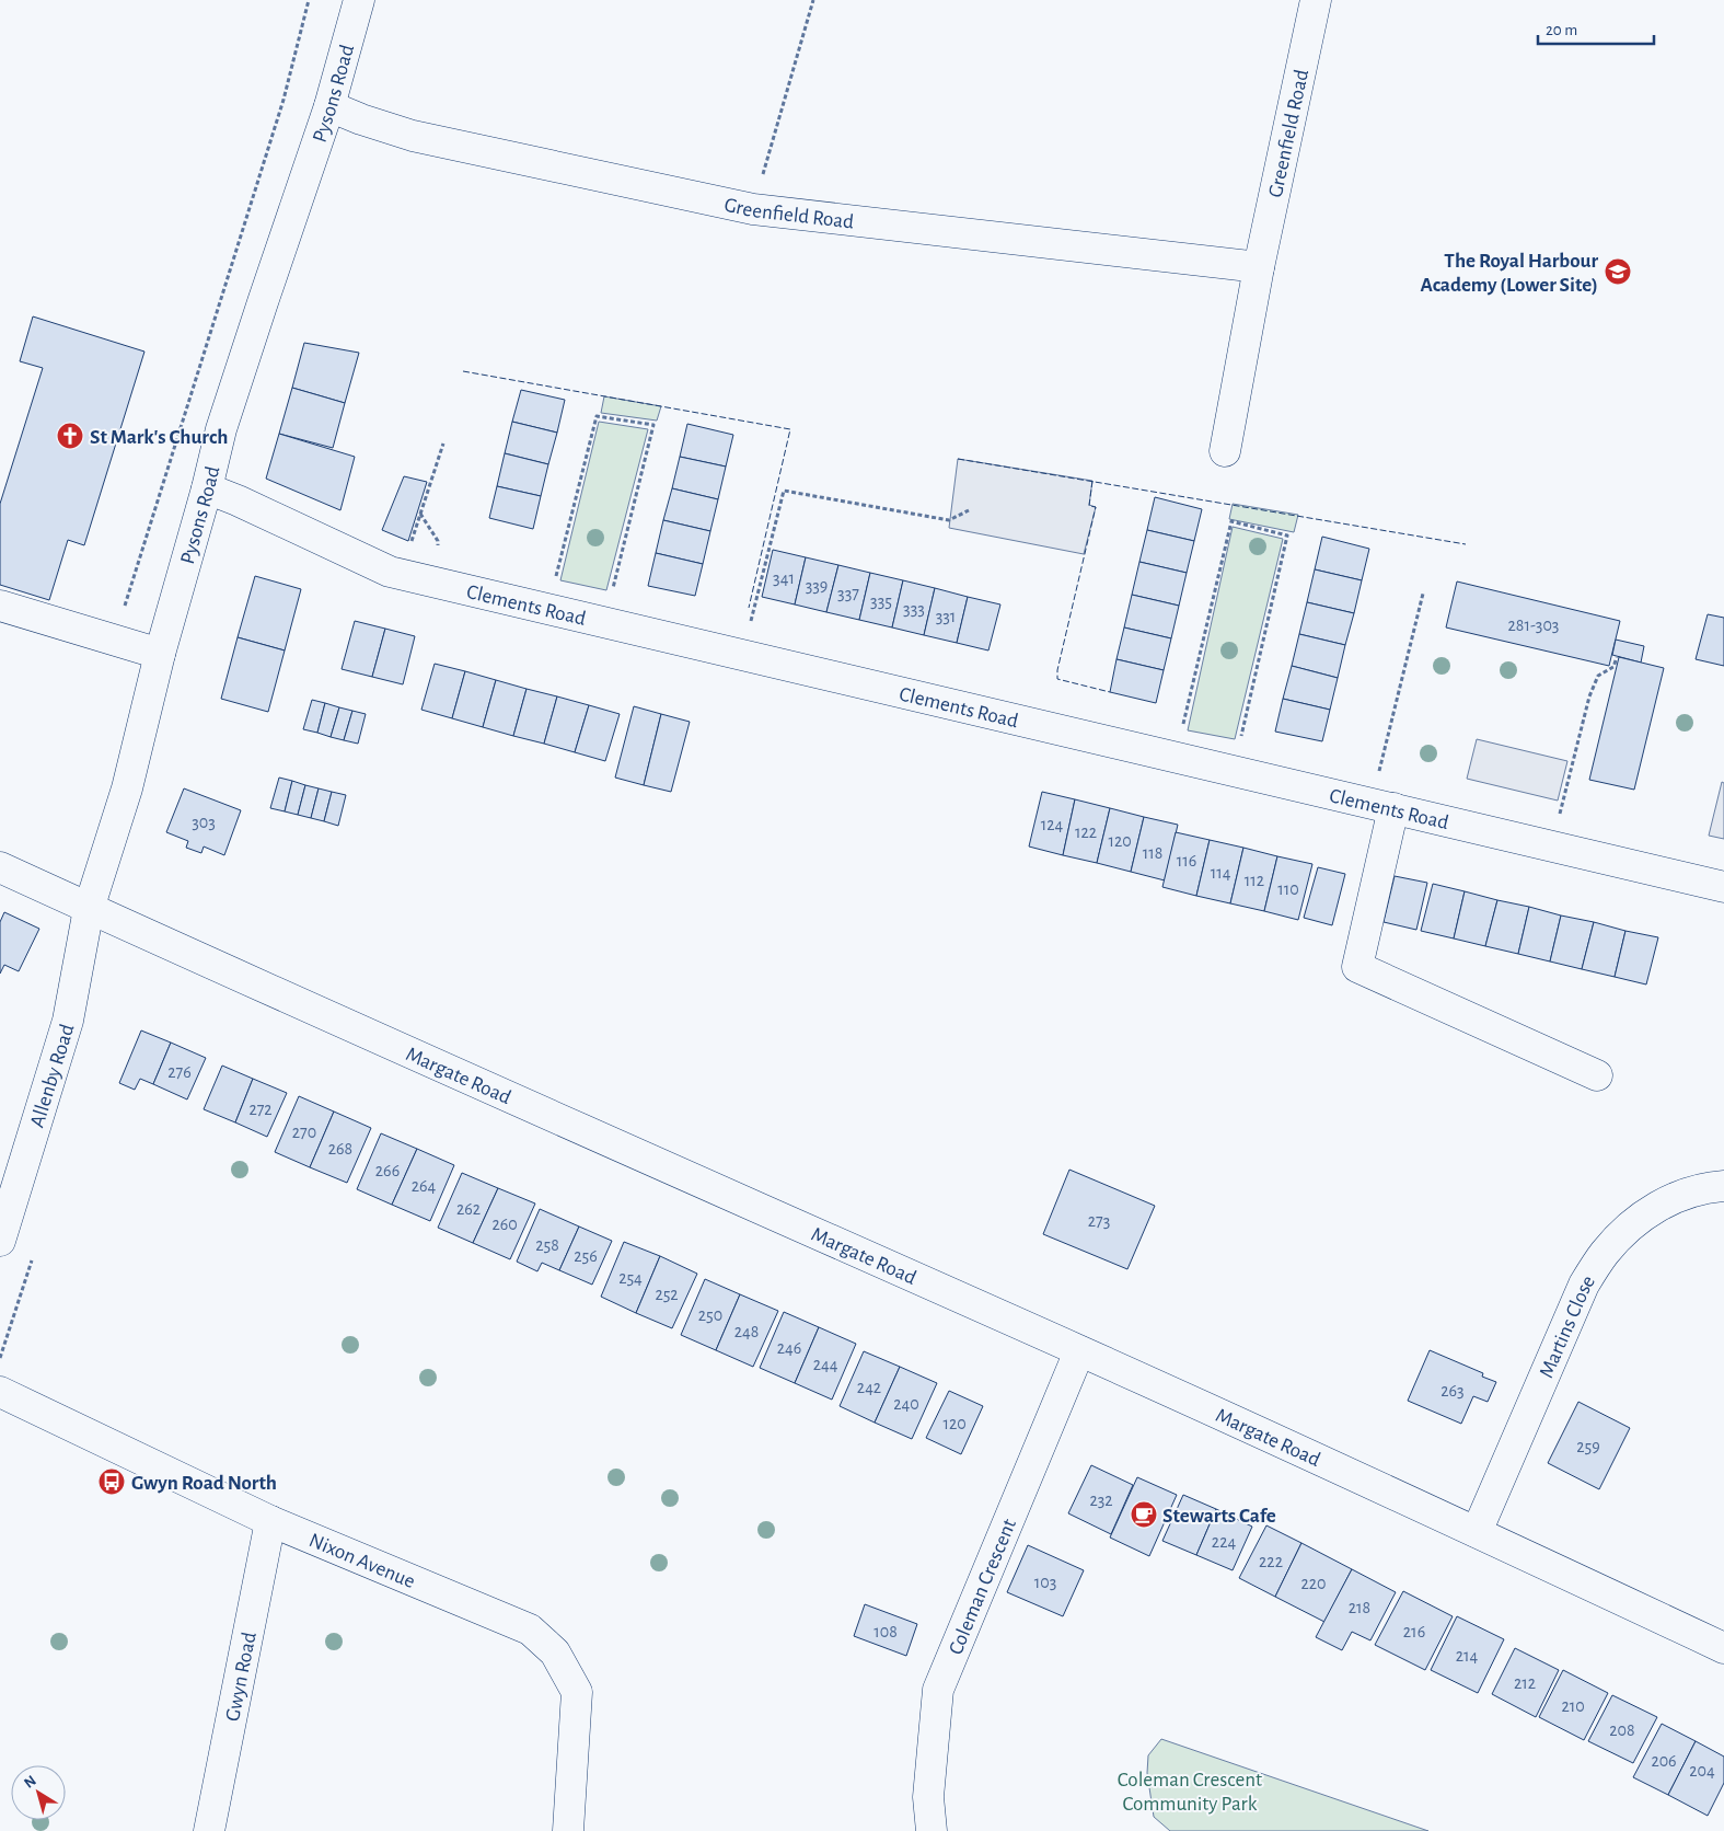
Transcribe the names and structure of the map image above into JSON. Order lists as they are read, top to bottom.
{
  "streets": {
    "street": [
      "Pysons Road",
      "Greenfield Road",
      "Clements Road",
      "Margate Road",
      "Allenby Road",
      "Martins Close",
      "Nixon Avenue",
      "Coleman Crescent",
      "Gwyn Road"
    ]
  },
  "crossings": [
    ["Pysons Road", "Greenfield Road"],
    ["Pysons Road", "Clements Road"],
    ["Pysons Road", "Margate Road"],
    ["Pysons Road", "Allenby Road"],
    ["Margate Road", "Allenby Road"],
    ["Margate Road", "Martins Close"],
    ["Margate Road", "Coleman Crescent"],
    ["Nixon Avenue", "Gwyn Road"]
  ],
  "parks": ["Coleman Crescent Community Park"],
  "places": {
    "school or university": ["The Royal Harbour Academy (Lower Site)"],
    "church": ["St Mark's Church"],
    "bus stop": ["Gwyn Road North"],
    "cafe": ["Stewarts Cafe"]
  },
  "house_numbers": [
    "341",
    "339",
    "337",
    "335",
    "333",
    "331",
    "281-303",
    "303",
    "124",
    "122",
    "120",
    "118",
    "116",
    "114",
    "112",
    "110",
    "276",
    "272",
    "270",
    "268",
    "266",
    "264",
    "262",
    "273",
    "260",
    "258",
    "256",
    "254",
    "252",
    "250",
    "248",
    "246",
    "244",
    "242",
    "263",
    "240",
    "120",
    "259",
    "232",
    "224",
    "222",
    "103",
    "220",
    "218",
    "108",
    "216",
    "214",
    "212",
    "210",
    "208",
    "206",
    "204"
  ],
  "scale_bar": "20 m",
  "north": "top left"
}
